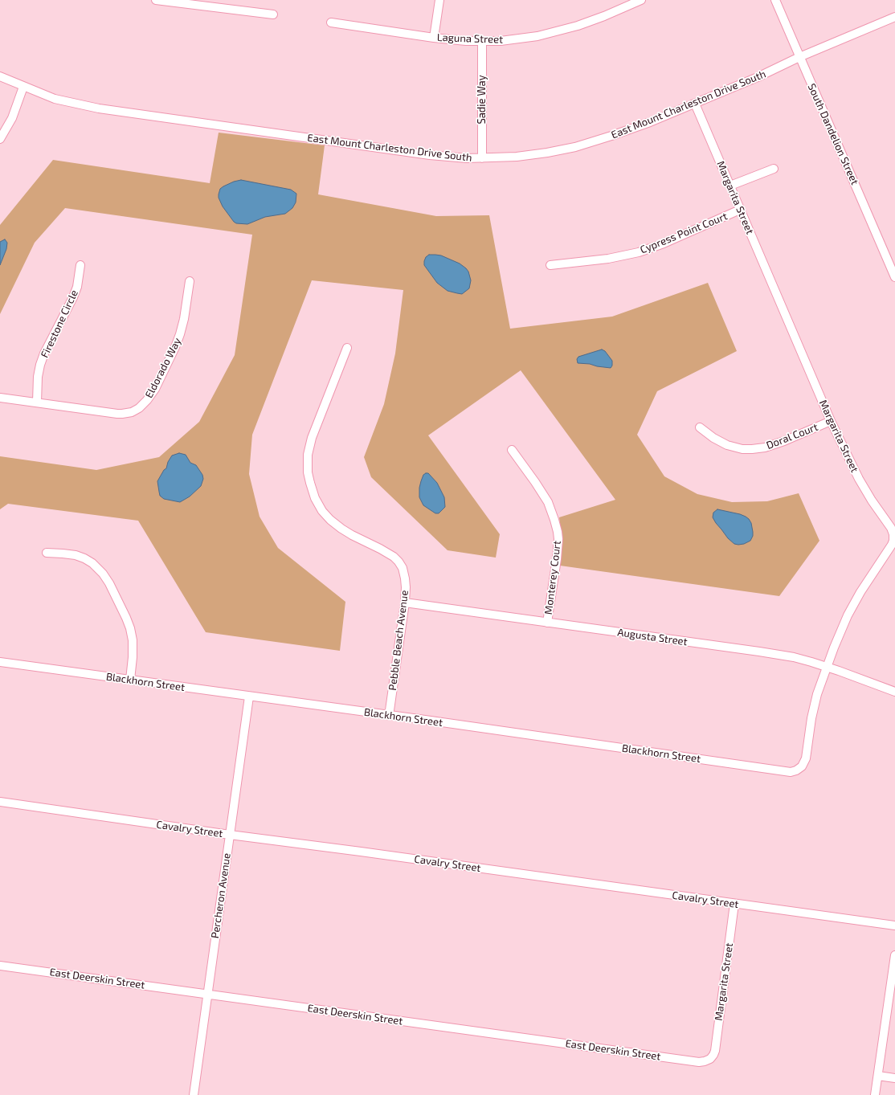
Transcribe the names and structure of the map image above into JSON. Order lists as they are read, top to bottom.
{
  "streets": {
    "street": [
      "Laguna Street",
      "Sadie Way",
      "East Mount Charleston Drive South",
      "South Dandelion Street",
      "Margarita Street",
      "Cypress Point Court",
      "Firestone Circle",
      "Eldorado Way",
      "Doral Court",
      "Monterey Court",
      "Augusta Street",
      "Pebble Beach Avenue",
      "Blackhorn Street",
      "Cavalry Street",
      "Percheron Avenue",
      "East Deerskin Street"
    ]
  },
  "crossings": [
    ["Laguna Street", "Sadie Way"],
    ["Sadie Way", "East Mount Charleston Drive South"],
    ["East Mount Charleston Drive South", "South Dandelion Street"],
    ["East Mount Charleston Drive South", "Margarita Street"],
    ["Margarita Street", "Cypress Point Court"],
    ["Margarita Street", "Doral Court"],
    ["Margarita Street", "Augusta Street"],
    ["Margarita Street", "Blackhorn Street"],
    ["Margarita Street", "Cavalry Street"],
    ["Margarita Street", "East Deerskin Street"],
    ["Firestone Circle", "Eldorado Way"],
    ["Monterey Court", "Augusta Street"],
    ["Augusta Street", "Pebble Beach Avenue"],
    ["Pebble Beach Avenue", "Blackhorn Street"],
    ["Blackhorn Street", "Percheron Avenue"],
    ["Cavalry Street", "Percheron Avenue"],
    ["Percheron Avenue", "East Deerskin Street"]
  ]
}
